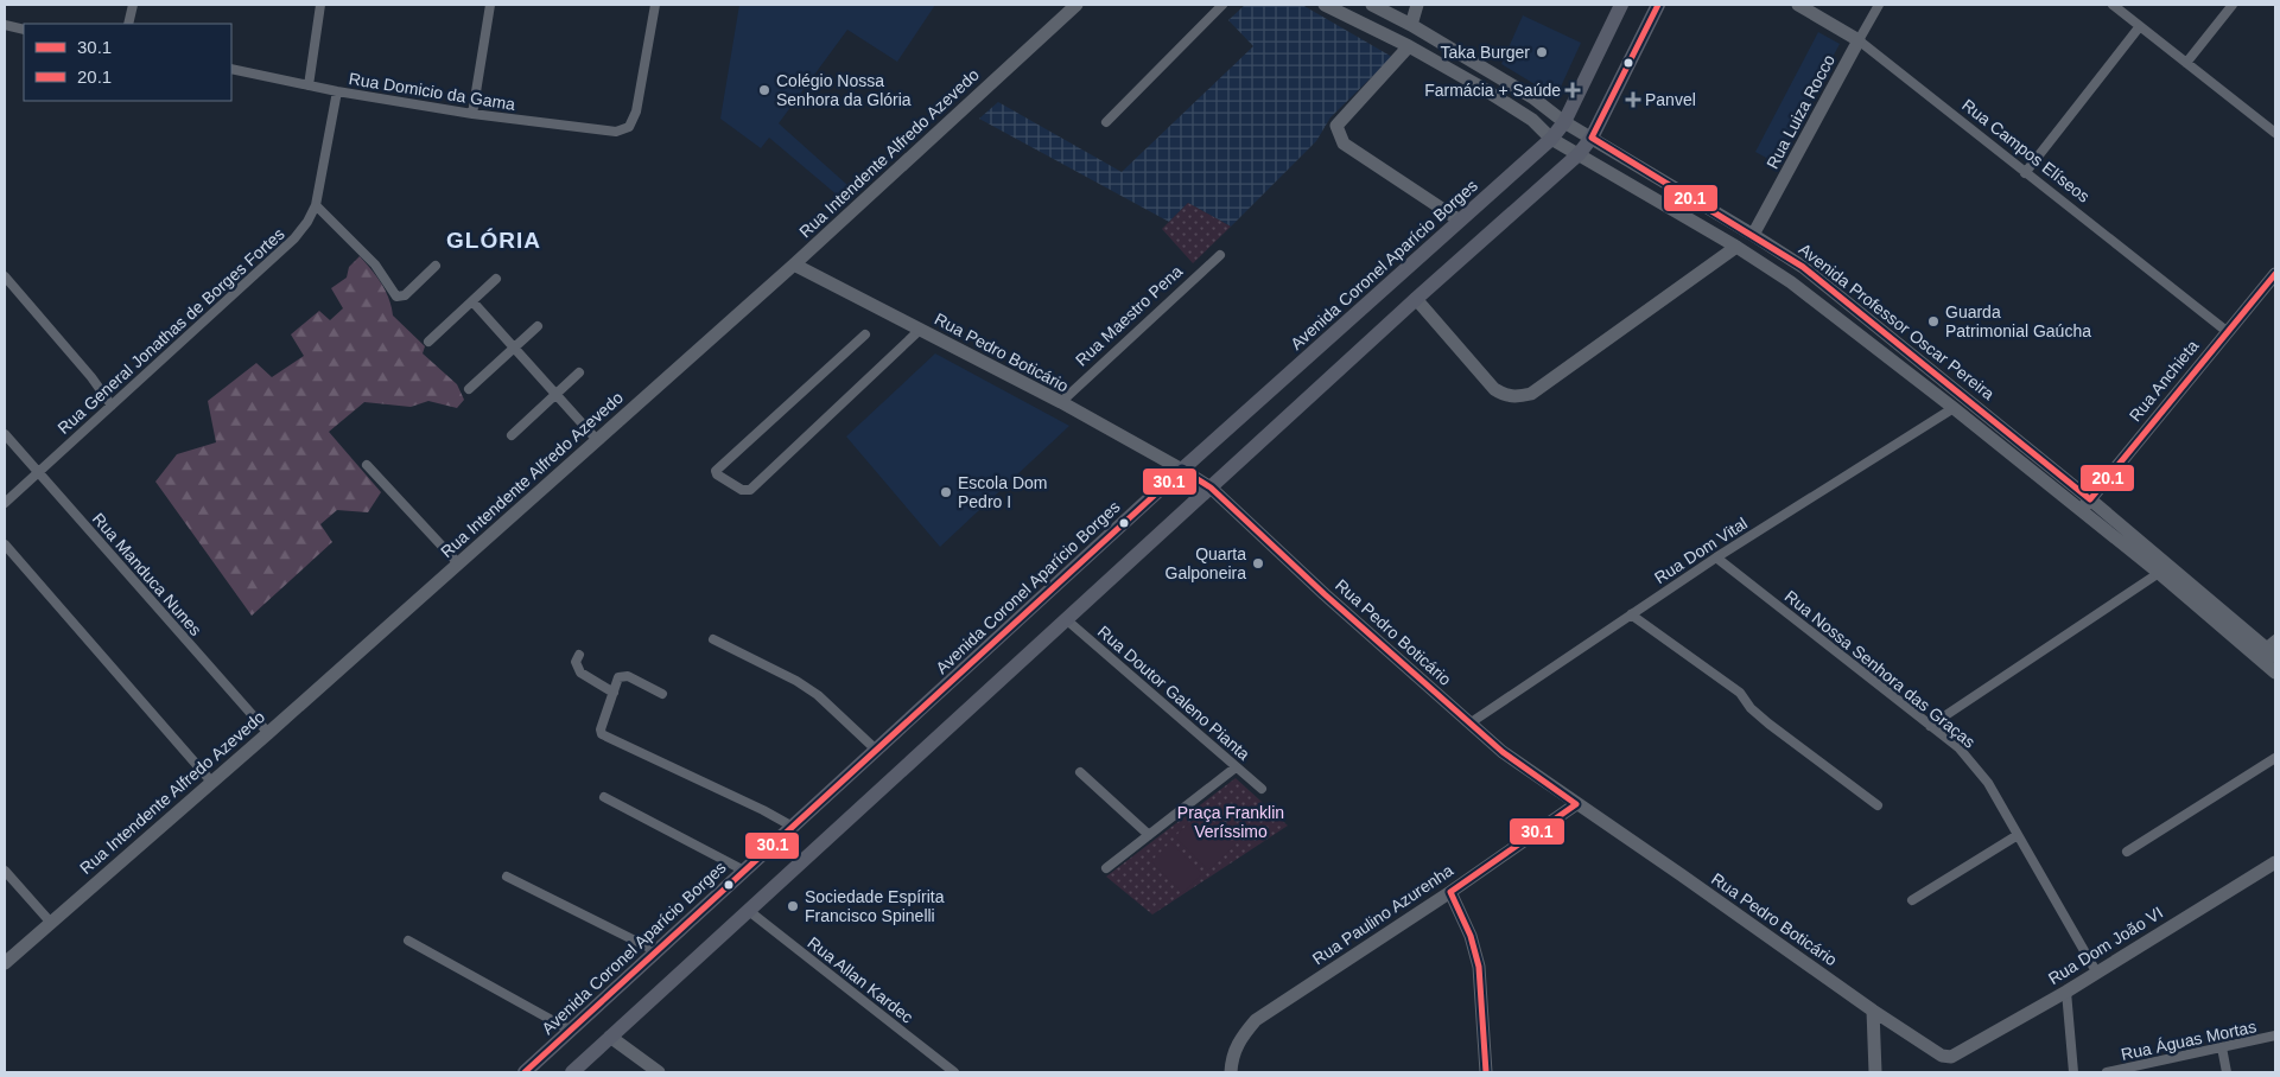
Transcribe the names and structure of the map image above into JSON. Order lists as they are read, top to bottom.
{
  "streets": {
    "main road": ["Avenida Coronel Aparício Borges"],
    "street": [
      "Rua Domicio da Gama",
      "Rua Luiza Rocco",
      "Rua Campos Elíseos",
      "Rua Intendente Alfredo Azevedo",
      "Rua Maestro Pena",
      "Avenida Professor Oscar Pereira",
      "Rua General Jonathas de Borges Fortes",
      "Rua Pedro Boticário",
      "Rua Anchieta",
      "Rua Dom Vital",
      "Rua Manduca Nunes",
      "Rua Nossa Senhora das Graças",
      "Rua Doutor Galeno Pianta",
      "Rua Paulino Azurenha",
      "Rua Dom João VI",
      "Rua Allan Kardec",
      "Rua Águas Mortas"
    ]
  },
  "crossings": [
    ["Rua Domicio da Gama", "Rua General Jonathas de Borges Fortes"],
    ["Rua Luiza Rocco", "Rua Campos Elíseos"],
    ["Rua Luiza Rocco", "Avenida Professor Oscar Pereira"],
    ["Rua Campos Elíseos", "Rua Anchieta"],
    ["Rua Intendente Alfredo Azevedo", "Rua Pedro Boticário"],
    ["Rua Intendente Alfredo Azevedo", "Rua Manduca Nunes"],
    ["Avenida Coronel Aparício Borges", "Avenida Professor Oscar Pereira"],
    ["Avenida Coronel Aparício Borges", "Rua Pedro Boticário"],
    ["Rua Maestro Pena", "Rua Pedro Boticário"],
    ["Avenida Professor Oscar Pereira", "Rua Anchieta"],
    ["Avenida Professor Oscar Pereira", "Rua Dom Vital"],
    ["Rua General Jonathas de Borges Fortes", "Rua Manduca Nunes"],
    ["Rua Pedro Boticário", "Rua Dom Vital"],
    ["Rua Pedro Boticário", "Rua Paulino Azurenha"],
    ["Rua Pedro Boticário", "Rua Dom João VI"],
    ["Rua Dom Vital", "Rua Nossa Senhora das Graças"],
    ["Rua Nossa Senhora das Graças", "Rua Dom João VI"]
  ],
  "districts": ["GLÓRIA"],
  "parks": ["Praça Franklin Veríssimo"],
  "places": {
    "other": [
      "Taka Burger",
      "Colégio Nossa Senhora da Glória",
      "Guarda Patrimonial Gaúcha",
      "Escola Dom Pedro I",
      "Quarta Galponeira",
      "Sociedade Espírita Francisco Spinelli"
    ],
    "health": ["Farmácia + Saúde", "Panvel"]
  },
  "lines": ["transit line 20.1", "transit line 30.1"],
  "legend": ["30.1", "20.1"]
}
